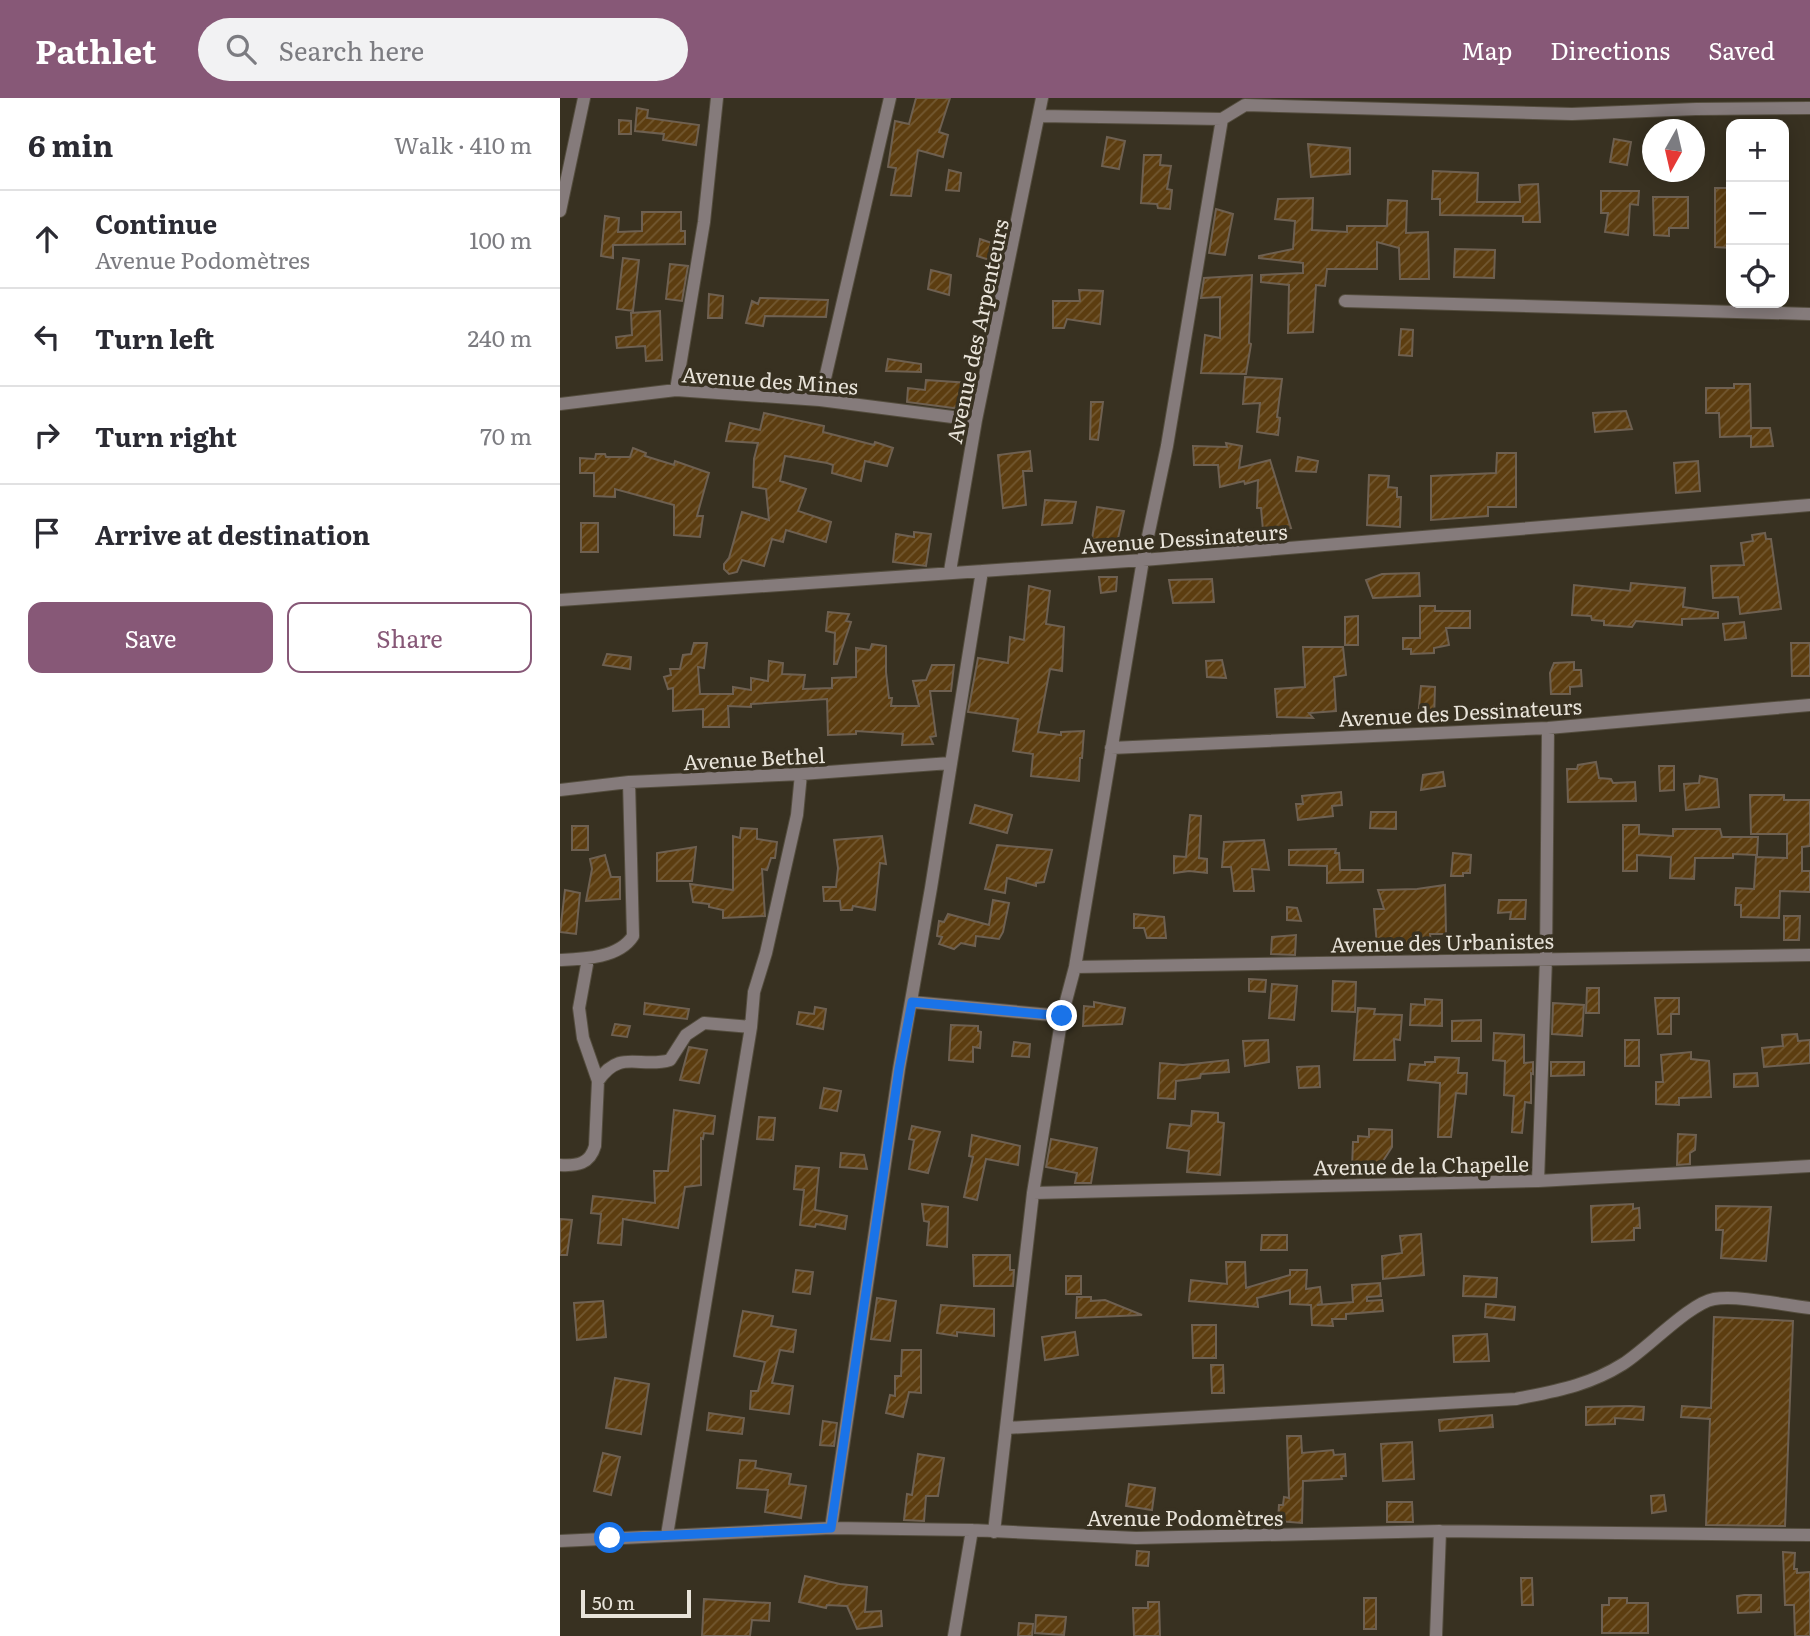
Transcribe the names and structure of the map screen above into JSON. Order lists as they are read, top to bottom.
{
  "streets": {
    "street": [
      "Avenue des Arpenteurs",
      "Avenue des Mines",
      "Avenue Dessinateurs",
      "Avenue des Dessinateurs",
      "Avenue Bethel",
      "Avenue des Urbanistes",
      "Avenue de la Chapelle",
      "Avenue Podomètres"
    ]
  },
  "crossings": [
    ["Avenue des Arpenteurs", "Avenue des Mines"],
    ["Avenue des Arpenteurs", "Avenue Dessinateurs"]
  ],
  "scale_bar": "50 m",
  "north": "bottom",
  "page": {
    "header": "Pathlet",
    "search": "Search here",
    "nav": ["Map", "Directions", "Saved"],
    "heading": ["6 min", "Walk · 410 m"],
    "map_buttons": ["+", "−"],
    "list": [
      ["Continue", "Avenue Podomètres", "100 m"],
      ["Turn left", "240 m"],
      ["Turn right", "70 m"],
      "Arrive at destination"
    ],
    "buttons": ["Save", "Share"],
    "scale": "50 m"
  }
}
